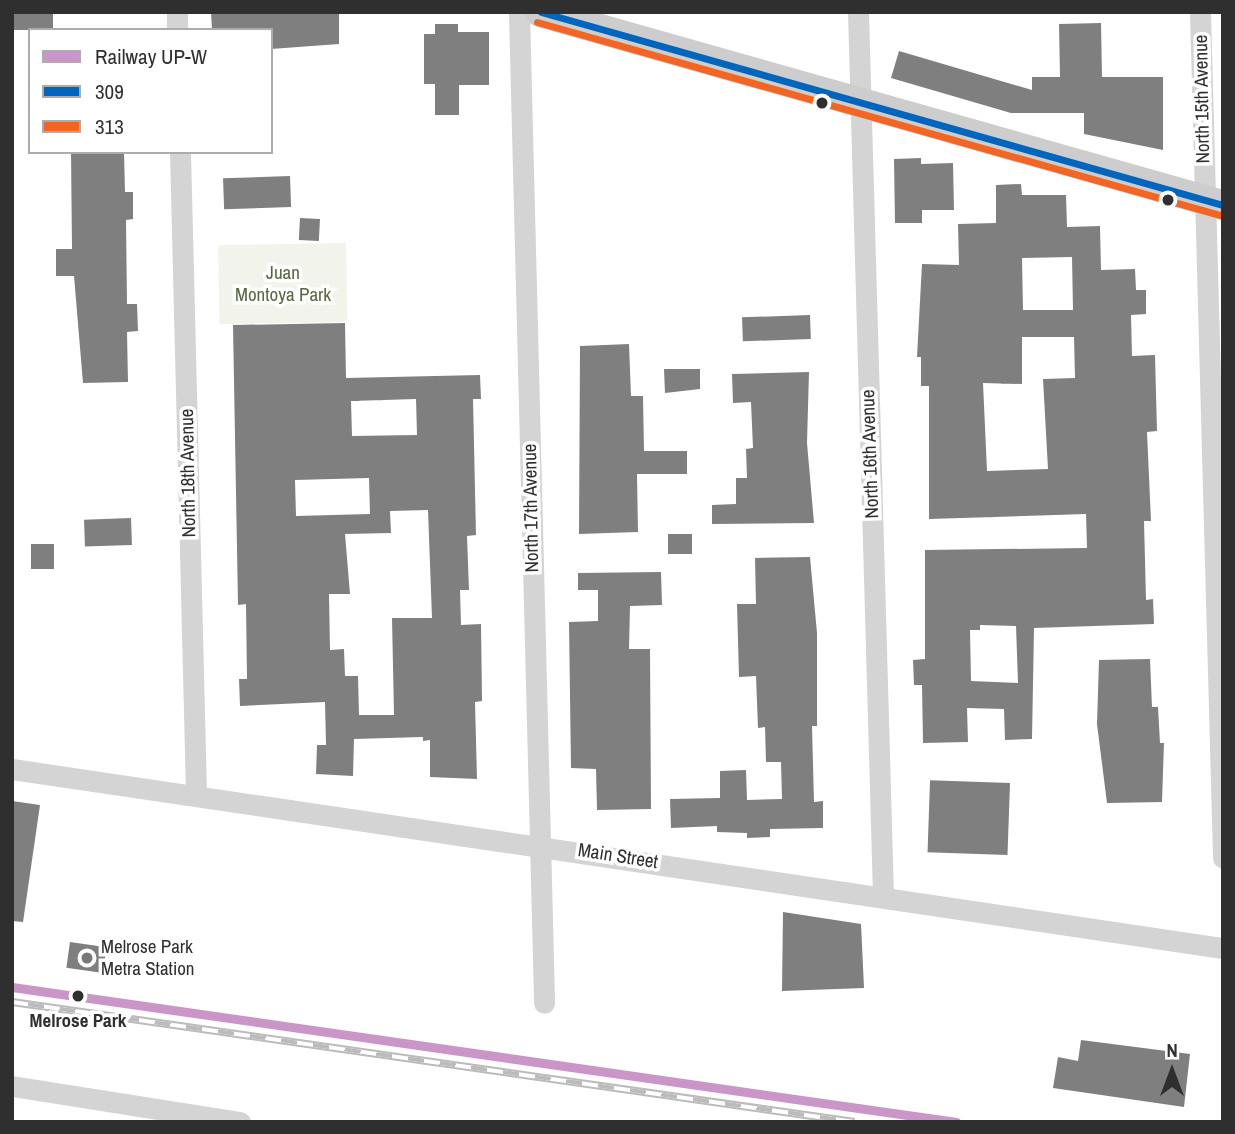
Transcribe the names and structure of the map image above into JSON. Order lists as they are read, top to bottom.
{
  "streets": {
    "street": [
      "North 15th Avenue",
      "North 16th Avenue",
      "North 18th Avenue",
      "North 17th Avenue",
      "Main Street"
    ]
  },
  "crossings": [
    ["North 16th Avenue", "Main Street"],
    ["North 18th Avenue", "Main Street"],
    ["North 17th Avenue", "Main Street"]
  ],
  "parks": ["Juan Montoya Park"],
  "places": ["Melrose Park Metra Station", "Melrose Park"],
  "lines": ["transit line 309", "transit line 313", "rail line UP-W"],
  "legend": ["Railway UP-W", "309", "313"],
  "north": "top"
}
